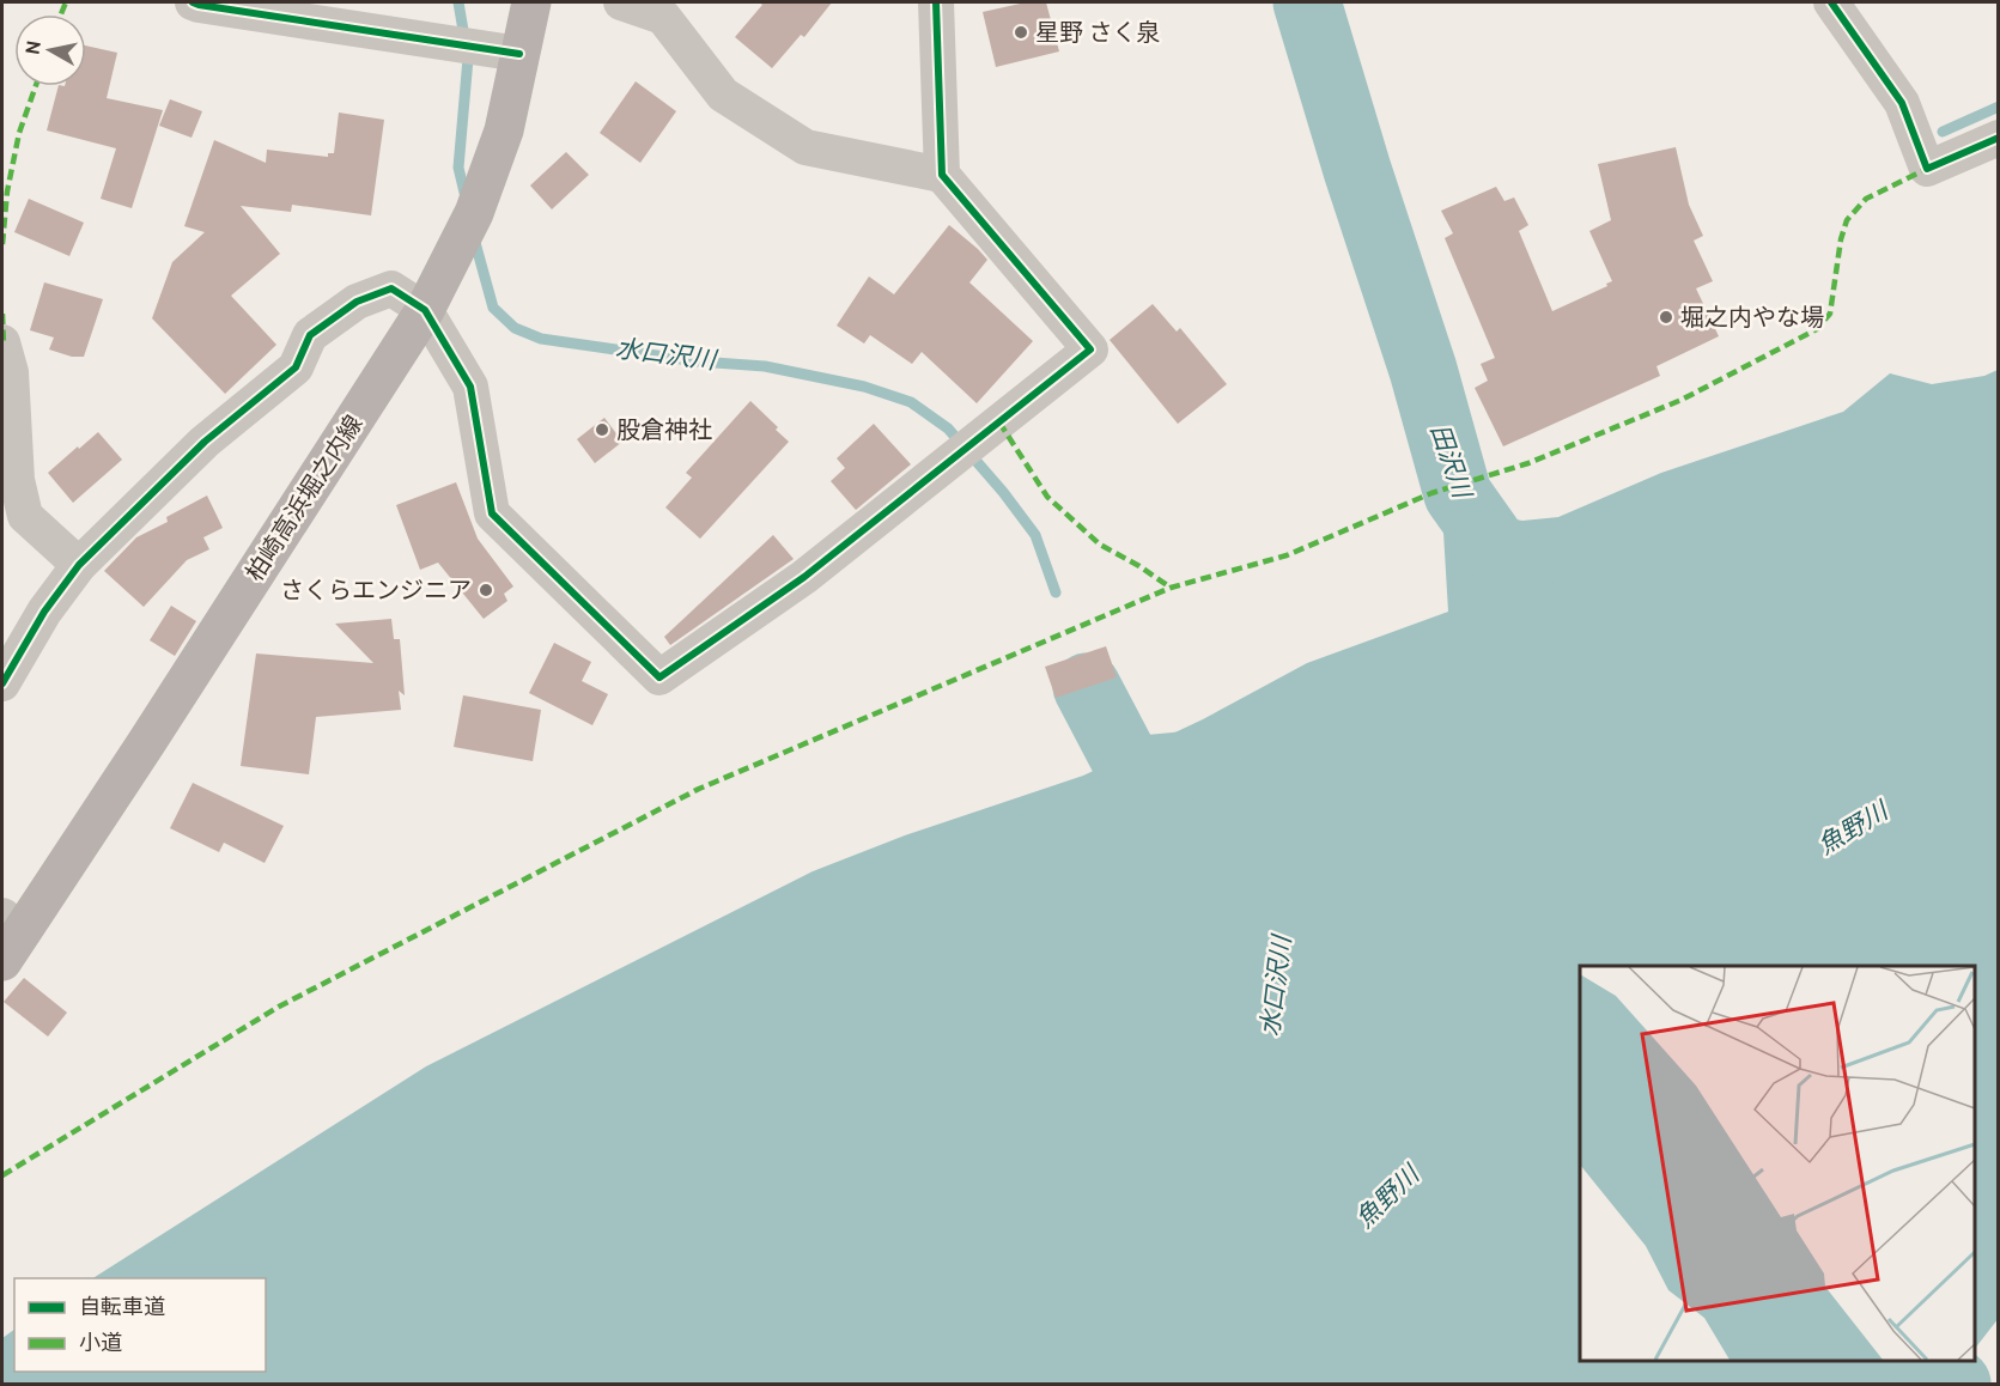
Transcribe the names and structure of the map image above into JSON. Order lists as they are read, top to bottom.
{
  "streets": {
    "main road": ["柏崎高浜堀之内線"]
  },
  "water": ["水口沢川", "田沢川", "魚野川"],
  "places": [
    "星野 さく泉",
    "堀之内やな場",
    "股倉神社",
    "さくらエンジニア"
  ],
  "legend": ["自転車道", "小道"],
  "north": "left"
}
